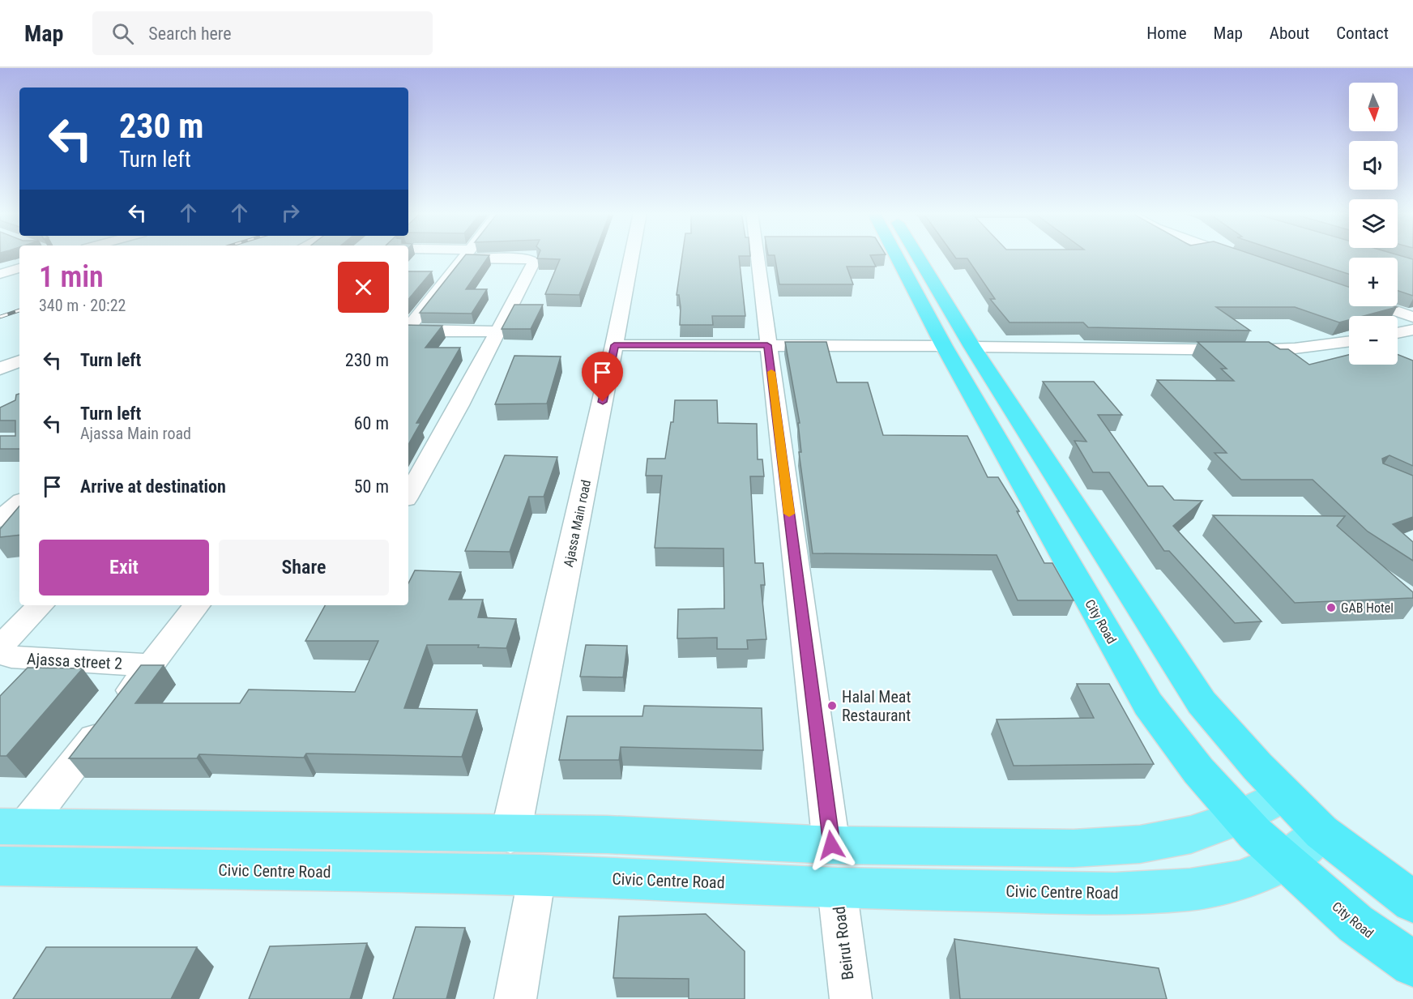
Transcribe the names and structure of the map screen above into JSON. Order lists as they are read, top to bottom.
{
  "streets": {
    "highway": ["City Road"],
    "main road": ["Civic Centre Road"],
    "street": ["Ajassa Main road", "Ajassa street 2", "Beirut Road"]
  },
  "crossings": [
    ["City Road", "Civic Centre Road"],
    ["Civic Centre Road", "Beirut Road"]
  ],
  "places": ["GAB Hotel", "Halal Meat Restaurant"],
  "north": "bottom",
  "page": {
    "header": "Map",
    "search": "Search here",
    "nav": [
      "Home",
      "Map",
      "About",
      "Contact"
    ],
    "map_buttons": ["+", "−"],
    "turn": ["230 m", "Turn left"],
    "heading": ["1 min", "340 m · 20:22"],
    "list": [
      {
        "name": "Turn left",
        "value": "230 m"
      },
      {
        "name": "Turn left",
        "note": "Ajassa Main road",
        "value": "60 m"
      },
      {
        "name": "Arrive at destination",
        "value": "50 m"
      }
    ],
    "buttons": ["Exit", "Share"]
  }
}
